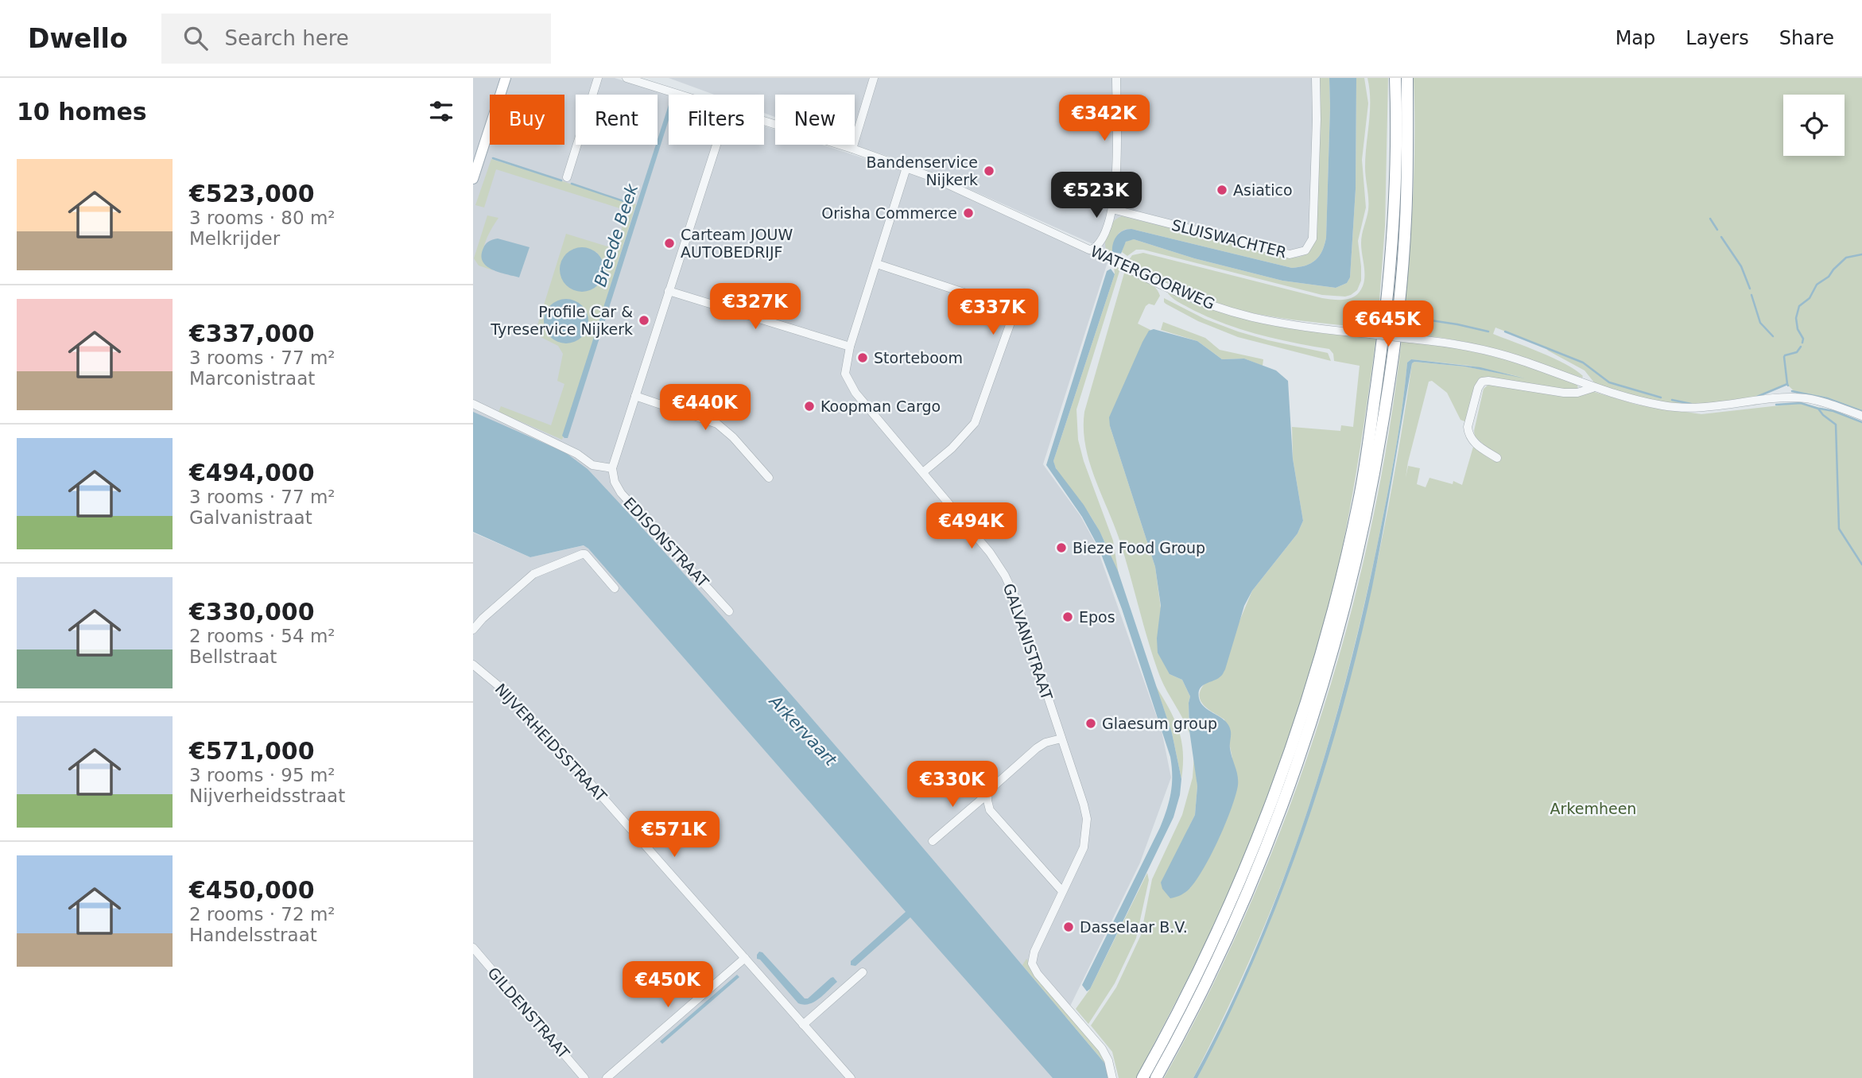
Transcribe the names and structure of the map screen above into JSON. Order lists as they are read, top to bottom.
{
  "streets": {
    "street": [
      "SLUISWACHTER",
      "WATERGOORWEG",
      "EDISONSTRAAT",
      "GALVANISTRAAT",
      "NIJVERHEIDSSTRAAT",
      "GILDENSTRAAT"
    ]
  },
  "crossings": [
    ["WATERGOORWEG", "GALVANISTRAAT"]
  ],
  "water": ["Breede Beek", "Arkervaart"],
  "parks": ["Arkemheen"],
  "places": [
    "Bandenservice Nijkerk",
    "Asiatico",
    "Orisha Commerce",
    "Carteam JOUW AUTOBEDRIJF",
    "Profile Car & Tyreservice Nijkerk",
    "Storteboom",
    "Koopman Cargo",
    "Bieze Food Group",
    "Epos",
    "Glaesum group",
    "Dasselaar B.V."
  ],
  "page": {
    "header": "Dwello",
    "search": "Search here",
    "nav": ["Map", "Layers", "Share"],
    "heading": "10 homes",
    "price": [
      "€342K",
      "€523K",
      "€327K",
      "€337K",
      "€645K",
      "€440K",
      "€494K",
      "€330K",
      "€571K",
      "€450K"
    ],
    "chip": [
      "Buy",
      "Rent",
      "Filters",
      "New"
    ],
    "list": [
      {
        "name": "€523,000",
        "note": "3 rooms · 80 m² · Melkrijder"
      },
      {
        "name": "€337,000",
        "note": "3 rooms · 77 m² · Marconistraat"
      },
      {
        "name": "€494,000",
        "note": "3 rooms · 77 m² · Galvanistraat"
      },
      {
        "name": "€330,000",
        "note": "2 rooms · 54 m² · Bellstraat"
      },
      {
        "name": "€571,000",
        "note": "3 rooms · 95 m² · Nijverheidsstraat"
      },
      {
        "name": "€450,000",
        "note": "2 rooms · 72 m² · Handelsstraat"
      }
    ]
  }
}
